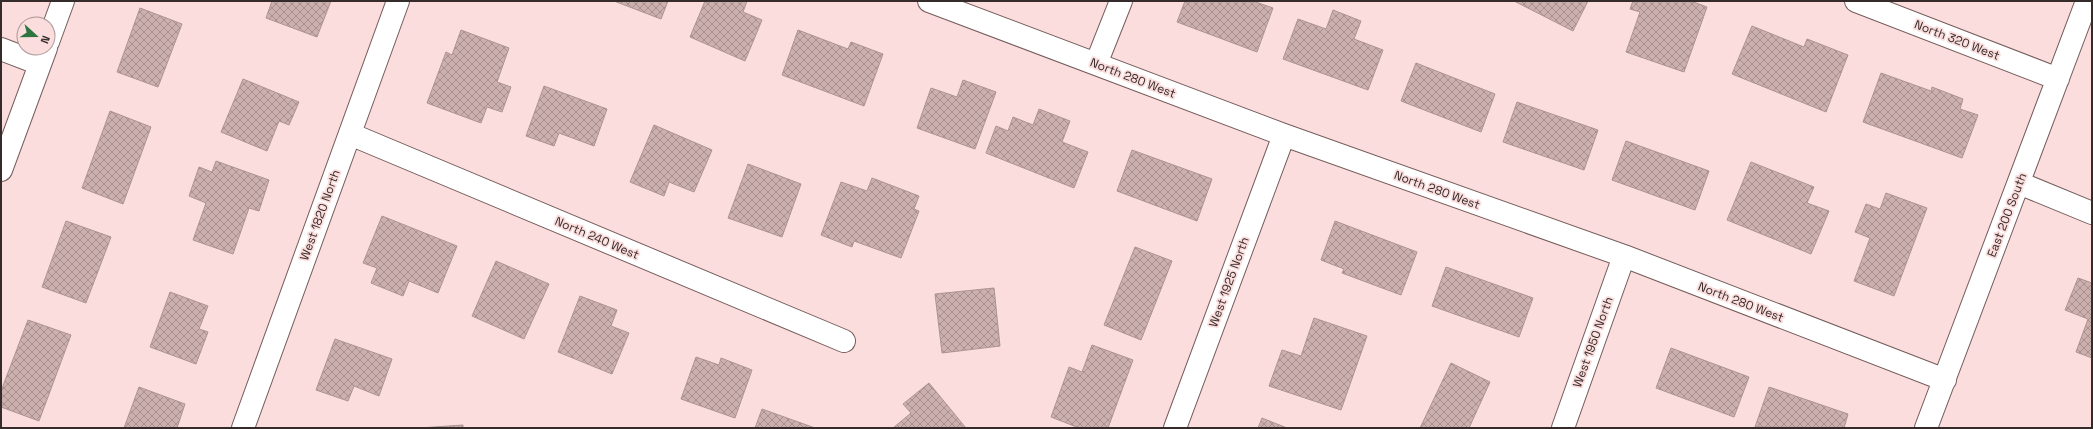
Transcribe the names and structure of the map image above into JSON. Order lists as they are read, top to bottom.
{
  "streets": {
    "street": [
      "North 320 West",
      "North 280 West",
      "West 1820 North",
      "East 200 South",
      "North 240 West",
      "West 1925 North",
      "West 1950 North"
    ]
  },
  "crossings": [
    ["North 320 West", "East 200 South"],
    ["North 280 West", "East 200 South"],
    ["North 280 West", "West 1925 North"],
    ["North 280 West", "West 1950 North"],
    ["West 1820 North", "North 240 West"]
  ],
  "north": "right"
}
